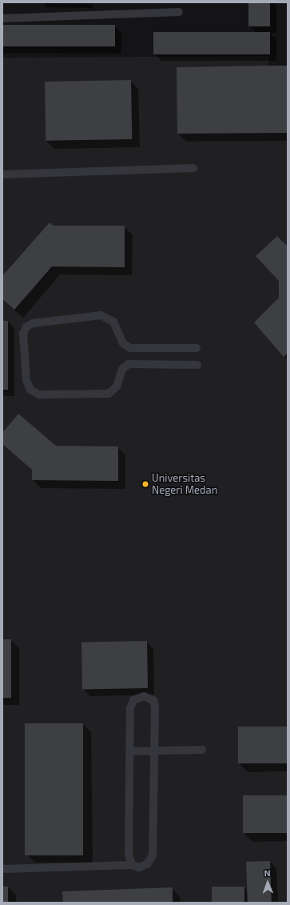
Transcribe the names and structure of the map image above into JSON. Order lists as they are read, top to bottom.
{
  "places": ["Universitas Negeri Medan"],
  "north": "top"
}
